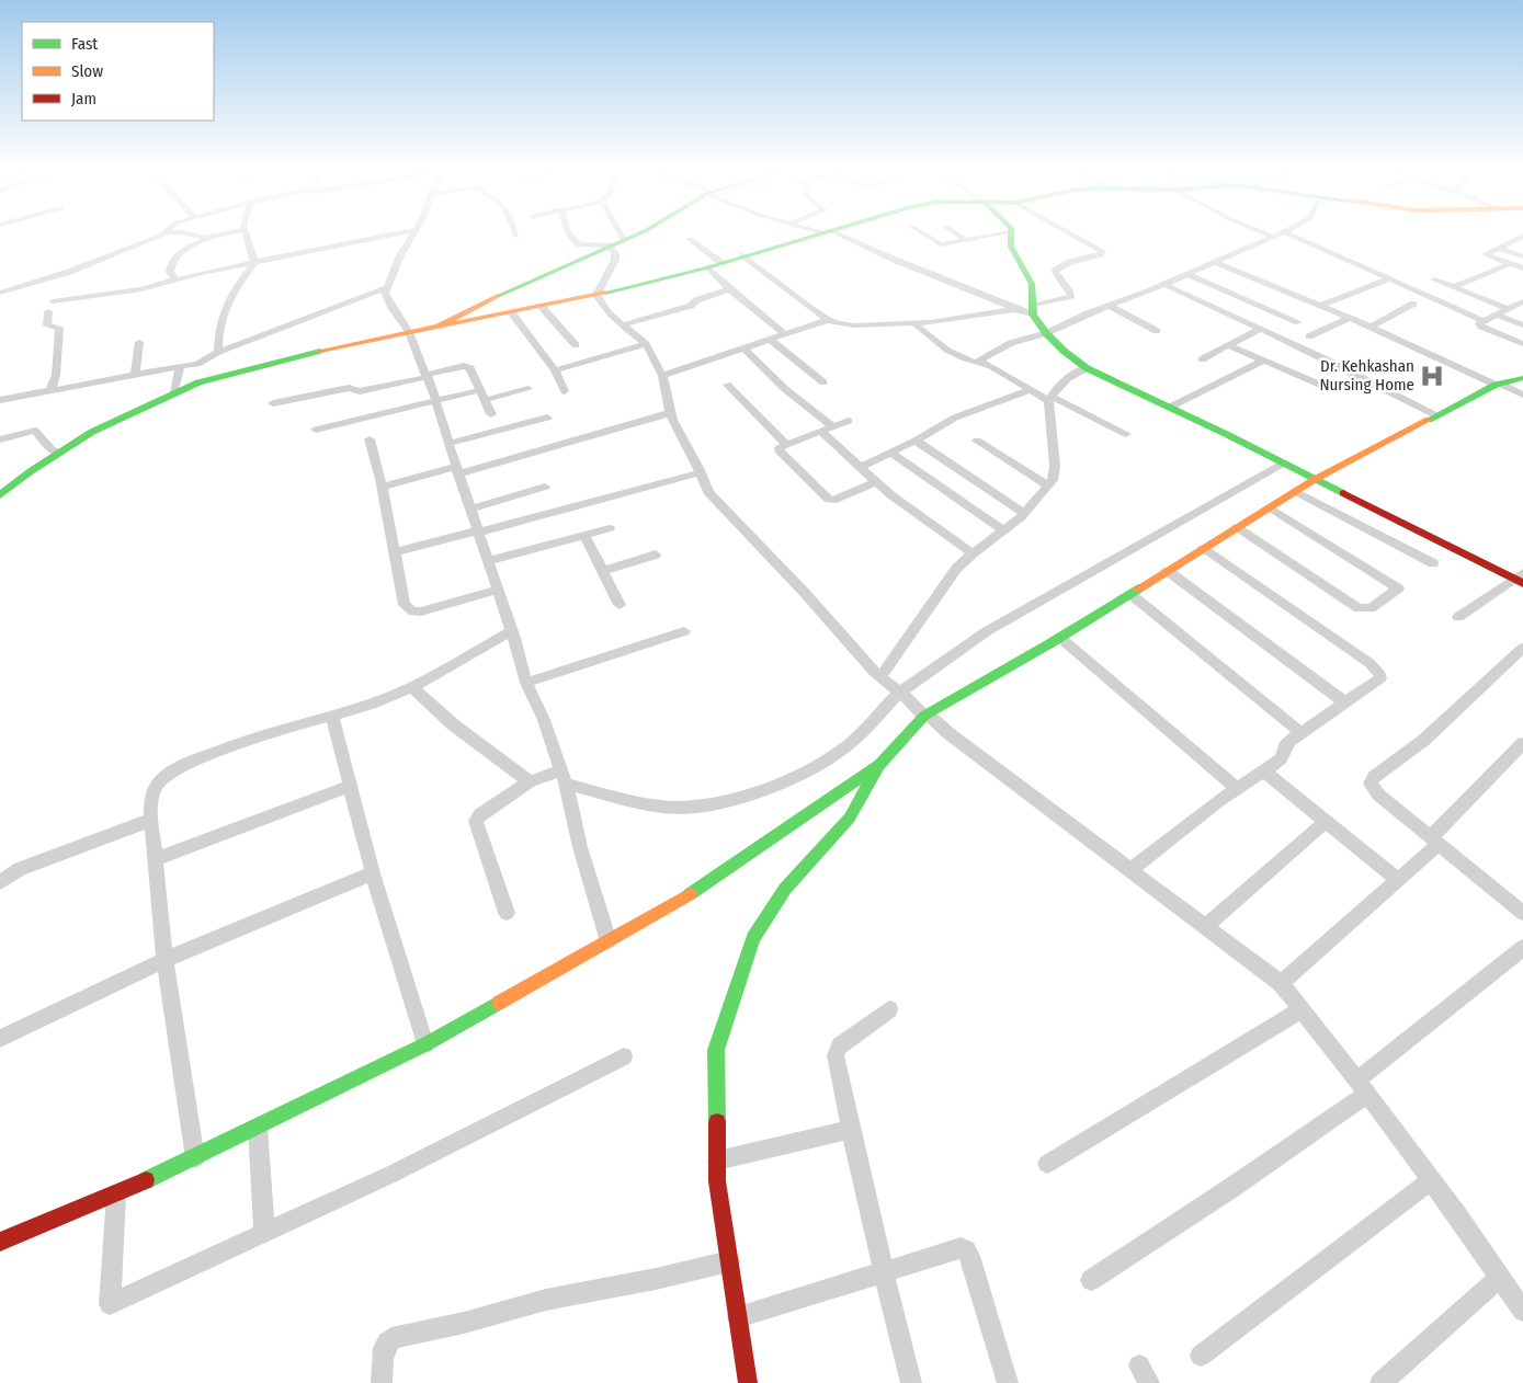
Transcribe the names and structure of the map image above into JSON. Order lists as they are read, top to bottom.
{
  "places": {
    "hospital": ["Dr. Kehkashan Nursing Home"]
  },
  "legend": ["Fast", "Slow", "Jam"]
}
